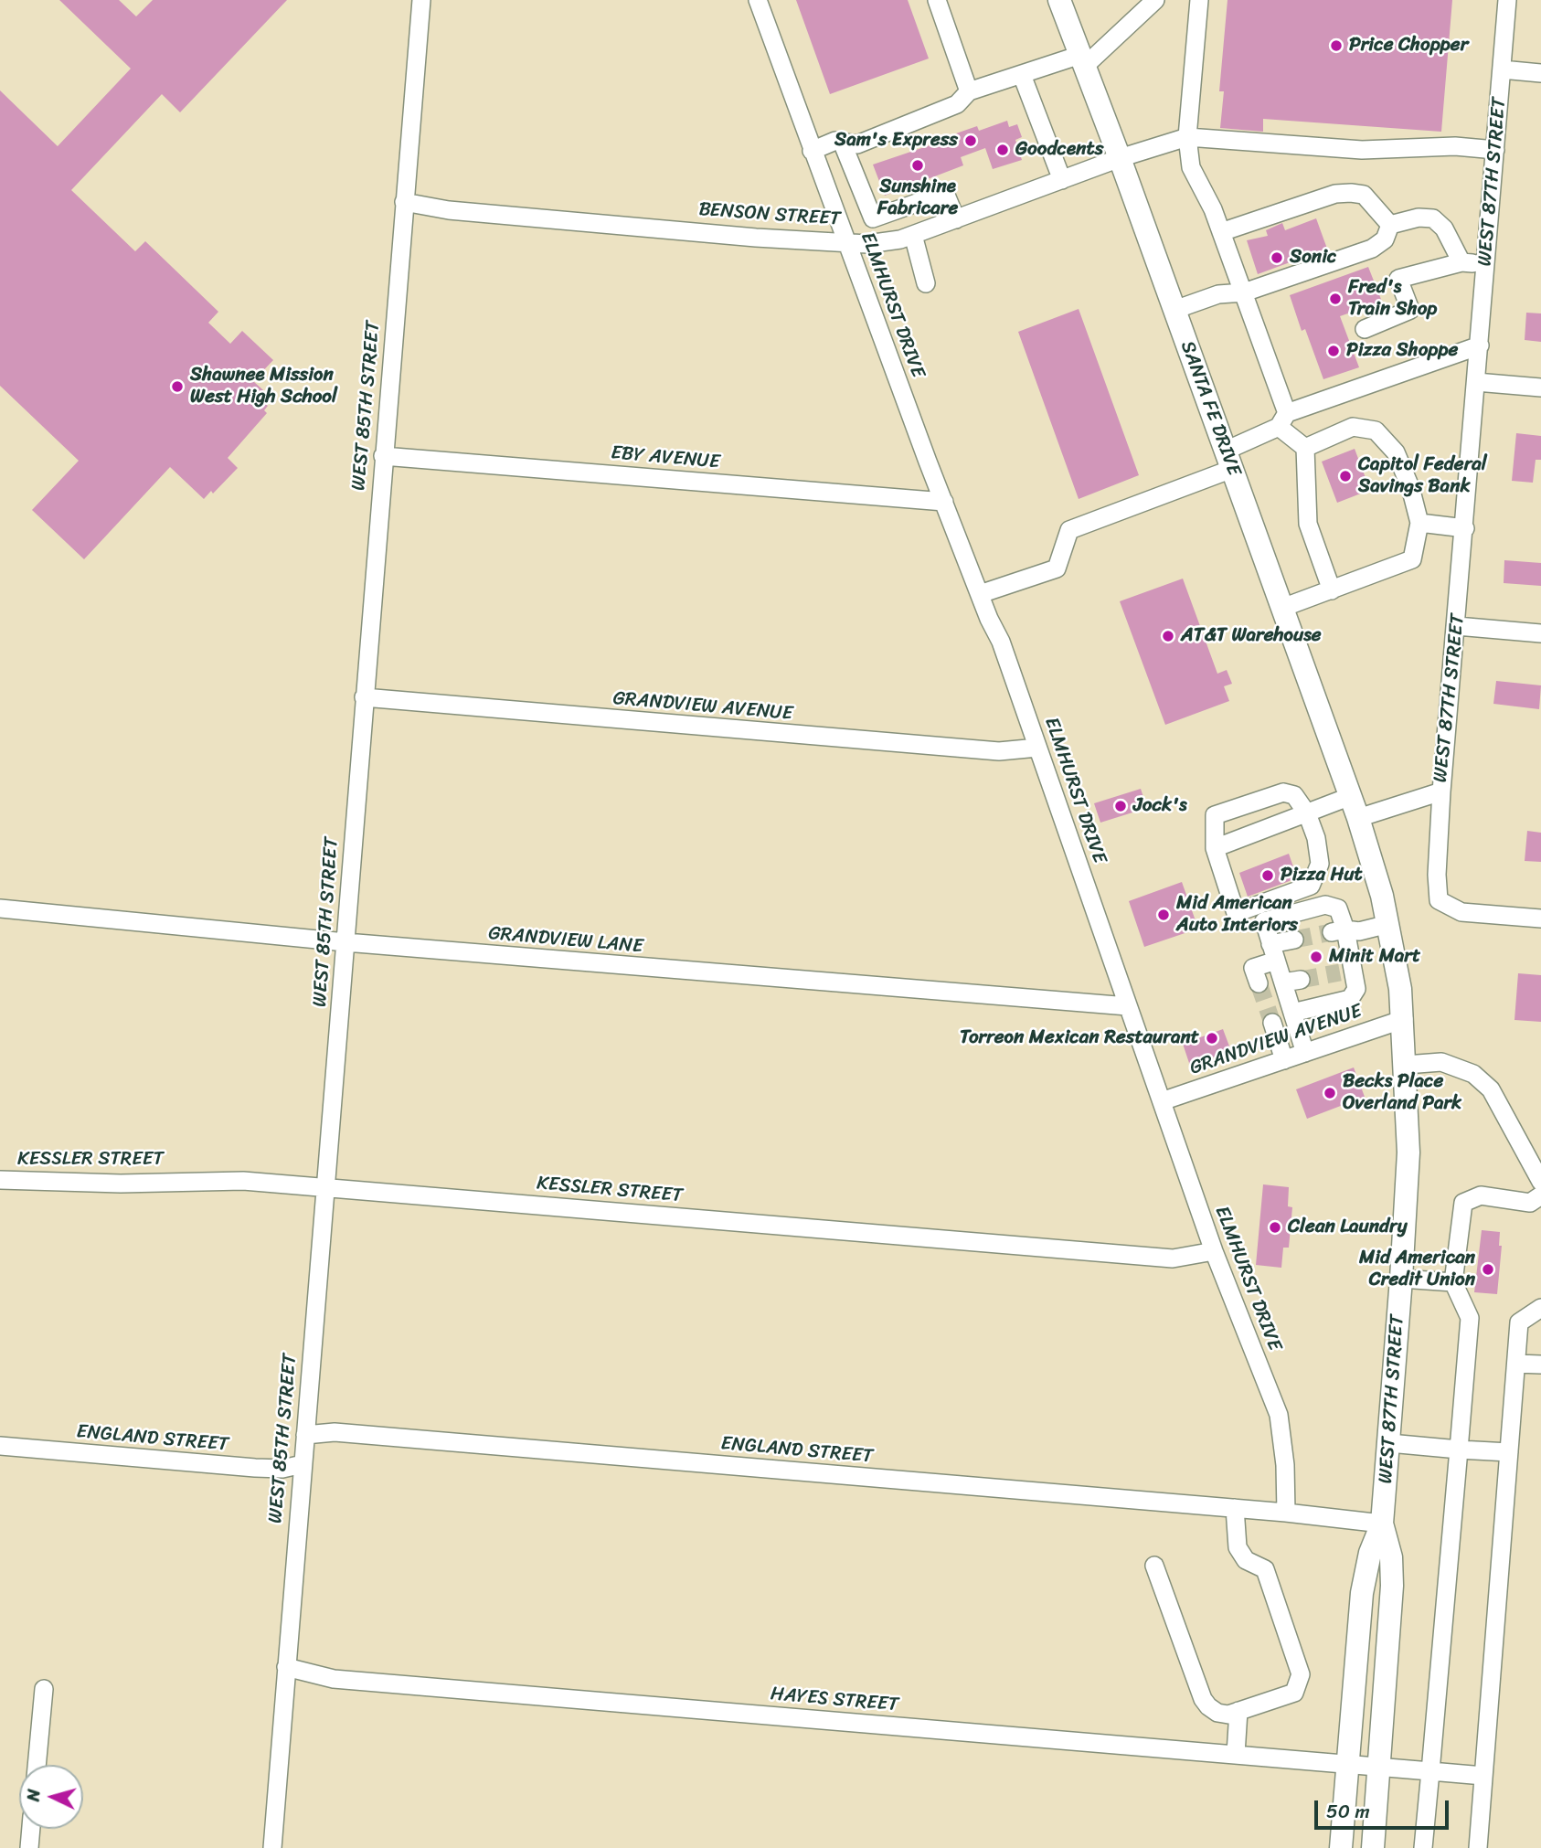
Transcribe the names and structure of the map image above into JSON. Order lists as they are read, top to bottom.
{
  "streets": {
    "main road": ["WEST 87TH STREET", "SANTA FE DRIVE"],
    "street": [
      "BENSON STREET",
      "ELMHURST DRIVE",
      "WEST 85TH STREET",
      "EBY AVENUE",
      "GRANDVIEW AVENUE",
      "GRANDVIEW LANE",
      "KESSLER STREET",
      "ENGLAND STREET",
      "HAYES STREET"
    ]
  },
  "crossings": [
    ["WEST 87TH STREET", "SANTA FE DRIVE"],
    ["WEST 87TH STREET", "GRANDVIEW AVENUE"],
    ["WEST 87TH STREET", "HAYES STREET"],
    ["BENSON STREET", "ELMHURST DRIVE"],
    ["BENSON STREET", "WEST 85TH STREET"],
    ["BENSON STREET", "SANTA FE DRIVE"],
    ["ELMHURST DRIVE", "EBY AVENUE"],
    ["ELMHURST DRIVE", "GRANDVIEW AVENUE"],
    ["ELMHURST DRIVE", "GRANDVIEW LANE"],
    ["ELMHURST DRIVE", "KESSLER STREET"],
    ["ELMHURST DRIVE", "ENGLAND STREET"],
    ["WEST 85TH STREET", "EBY AVENUE"],
    ["WEST 85TH STREET", "GRANDVIEW AVENUE"],
    ["WEST 85TH STREET", "GRANDVIEW LANE"],
    ["WEST 85TH STREET", "KESSLER STREET"],
    ["WEST 85TH STREET", "ENGLAND STREET"],
    ["WEST 85TH STREET", "HAYES STREET"]
  ],
  "places": [
    "Price Chopper",
    "Sam's Express",
    "Goodcents",
    "Sunshine Fabricare",
    "Sonic",
    "Fred's Train Shop",
    "Pizza Shoppe",
    "Shawnee Mission West High School",
    "Capitol Federal Savings Bank",
    "AT&T Warehouse",
    "Jock's",
    "Pizza Hut",
    "Mid American Auto Interiors",
    "Minit Mart",
    "Torreon Mexican Restaurant",
    "Becks Place Overland Park",
    "Clean Laundry",
    "Mid American Credit Union"
  ],
  "scale_bar": "50 m",
  "north": "left"
}
